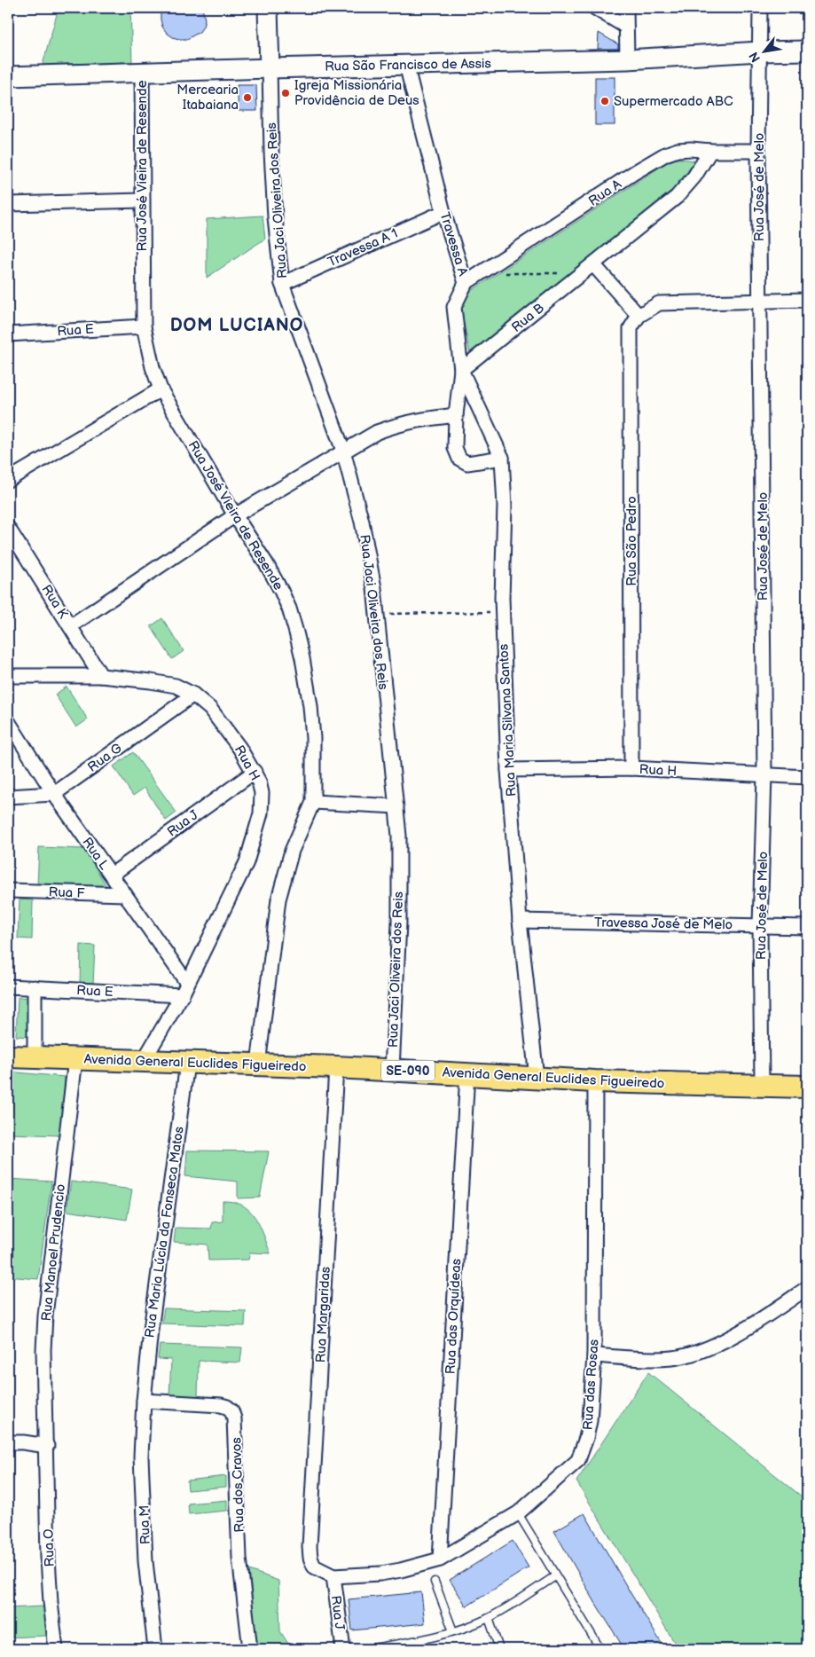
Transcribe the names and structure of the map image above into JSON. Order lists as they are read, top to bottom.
{
  "streets": {
    "main road": ["Avenida General Euclides Figueiredo", "SE-090"],
    "street": [
      "Rua São Francisco de Assis",
      "Rua José Vieira de Resende",
      "Rua José de Melo",
      "Rua A",
      "Rua Jaci Oliveira dos Reis",
      "Travessa A",
      "Travessa A 1",
      "Rua B",
      "Rua E",
      "Rua São Pedro",
      "Rua K",
      "Rua Maria Silvana Santos",
      "Rua G",
      "Rua H",
      "Rua J",
      "Rua L",
      "Rua F",
      "Travessa José de Melo",
      "Rua Maria Lúcia da Fonseca Matos",
      "Rua Manoel Prudencio",
      "Rua Margaridas",
      "Rua das Orquídeas",
      "Rua das Rosas",
      "Rua dos Cravos",
      "Rua M",
      "Rua O"
    ]
  },
  "crossings": [
    ["Rua São Francisco de Assis", "Rua José Vieira de Resende"],
    ["Rua São Francisco de Assis", "Rua José de Melo"],
    ["Rua São Francisco de Assis", "Rua Jaci Oliveira dos Reis"],
    ["Rua São Francisco de Assis", "Travessa A"],
    ["Rua José Vieira de Resende", "Rua E"],
    ["Rua José Vieira de Resende", "Avenida General Euclides Figueiredo"],
    ["Rua José de Melo", "Rua A"],
    ["Rua José de Melo", "Rua H"],
    ["Rua José de Melo", "Travessa José de Melo"],
    ["Rua José de Melo", "Avenida General Euclides Figueiredo"],
    ["Rua A", "Travessa A"],
    ["Rua A", "Rua B"],
    ["Rua Jaci Oliveira dos Reis", "Travessa A 1"],
    ["Rua Jaci Oliveira dos Reis", "Avenida General Euclides Figueiredo"],
    ["Travessa A", "Travessa A 1"],
    ["Travessa A", "Rua B"],
    ["Travessa A", "Rua Maria Silvana Santos"],
    ["Rua B", "Rua Maria Silvana Santos"],
    ["Rua E", "Rua H"],
    ["Rua E", "Rua L"],
    ["Rua São Pedro", "Rua H"],
    ["Rua K", "Rua H"],
    ["Rua Maria Silvana Santos", "Rua H"],
    ["Rua Maria Silvana Santos", "Travessa José de Melo"],
    ["Rua Maria Silvana Santos", "Avenida General Euclides Figueiredo"],
    ["Rua G", "Rua H"],
    ["Rua G", "Rua L"],
    ["Rua H", "Rua J"],
    ["Rua H", "Rua L"],
    ["Rua H", "Avenida General Euclides Figueiredo"],
    ["Rua J", "Rua L"],
    ["Rua J", "Rua Margaridas"],
    ["Rua J", "Rua das Rosas"],
    ["Rua L", "Rua F"],
    ["Avenida General Euclides Figueiredo", "Rua Maria Lúcia da Fonseca Matos"],
    ["Avenida General Euclides Figueiredo", "Rua Manoel Prudencio"],
    ["Avenida General Euclides Figueiredo", "Rua Margaridas"],
    ["Avenida General Euclides Figueiredo", "Rua das Orquídeas"],
    ["Avenida General Euclides Figueiredo", "Rua das Rosas"],
    ["Rua Maria Lúcia da Fonseca Matos", "Rua dos Cravos"],
    ["Rua Maria Lúcia da Fonseca Matos", "Rua M"],
    ["Rua Manoel Prudencio", "Rua O"],
    ["Rua Margaridas", "Rua das Rosas"],
    ["Rua das Orquídeas", "Rua das Rosas"],
    ["Rua dos Cravos", "Rua M"]
  ],
  "districts": ["DOM LUCIANO"],
  "places": ["Igreja Missionária Providência de Deus", "Mercearia Itabaiana", "Supermercado ABC"],
  "north": "bottom left"
}
